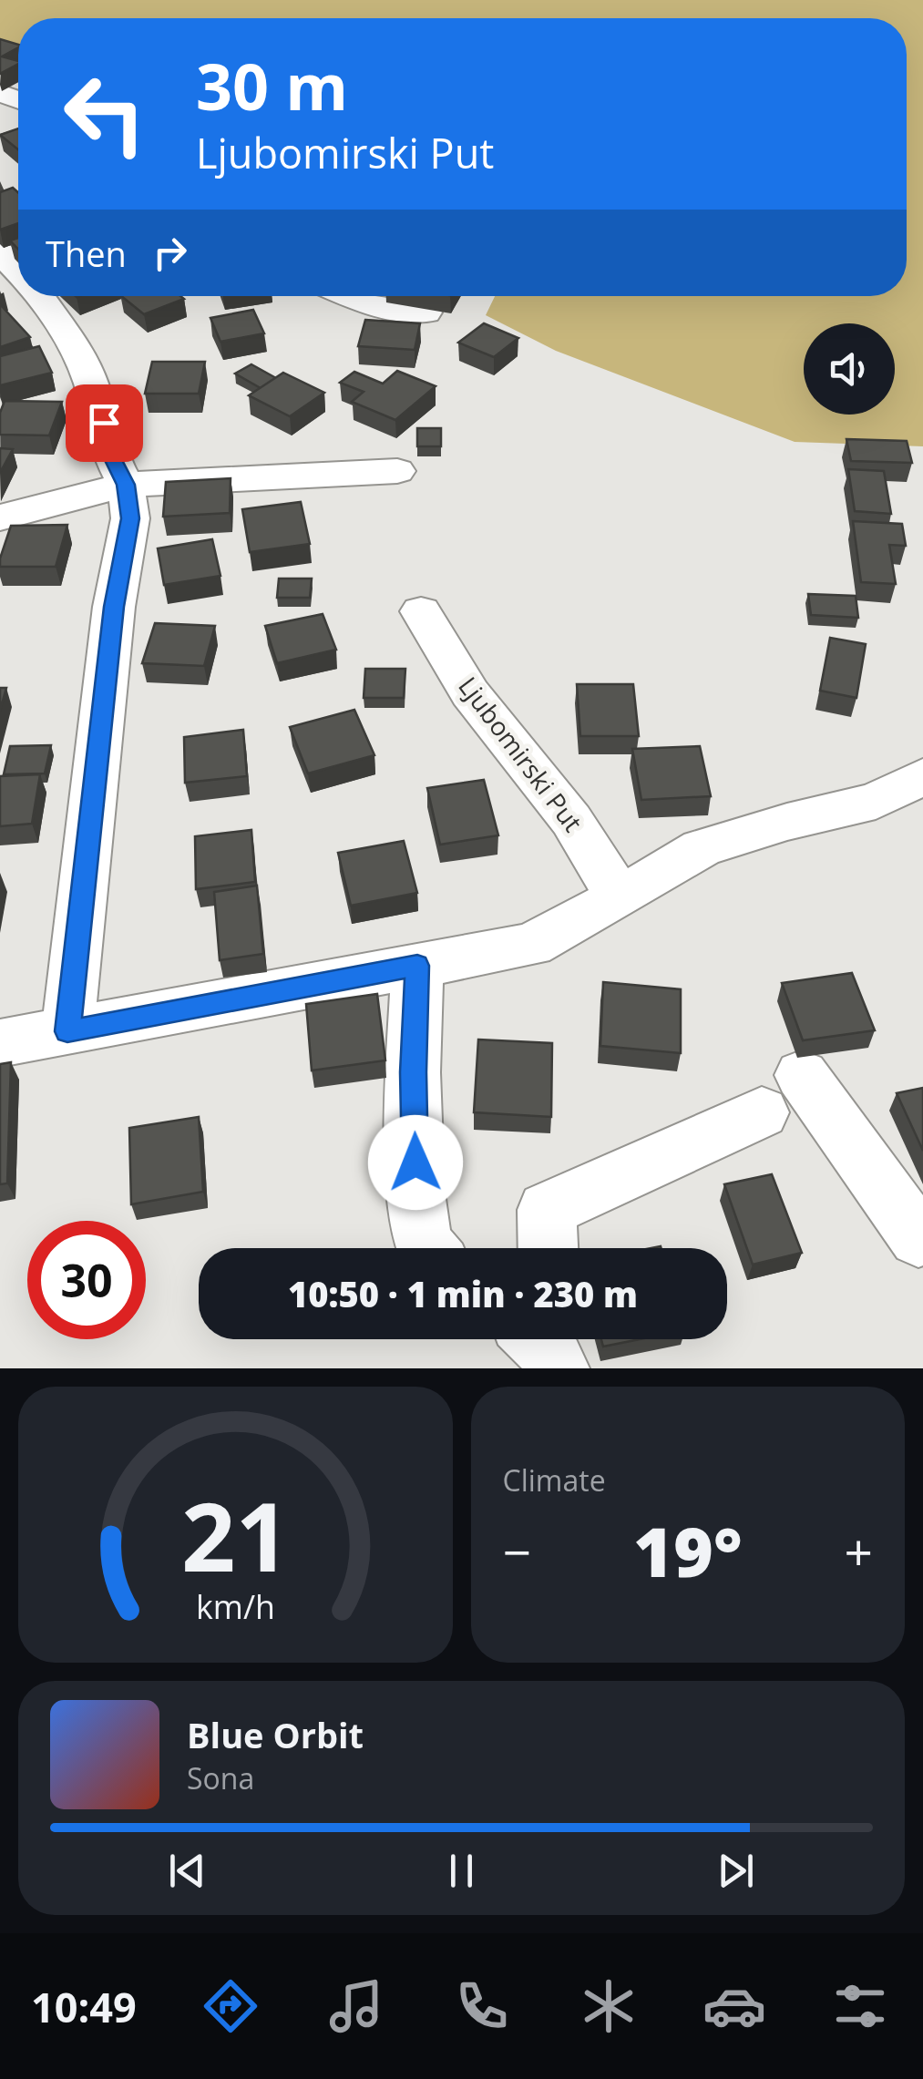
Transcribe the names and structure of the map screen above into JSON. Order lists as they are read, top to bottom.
{
  "streets": {
    "street": ["Ljubomirski Put"]
  },
  "page": {
    "turn": ["30 m", "Ljubomirski Put"],
    "then": "Then",
    "limit": "30",
    "trip": "10:50 · 1 min · 230 m",
    "tile": "Climate",
    "heat": ["−", "19°", "+"],
    "song": ["Blue Orbit", "Sona"],
    "tabs": "10:49",
    "gauge": ["21", "km/h"]
  }
}
